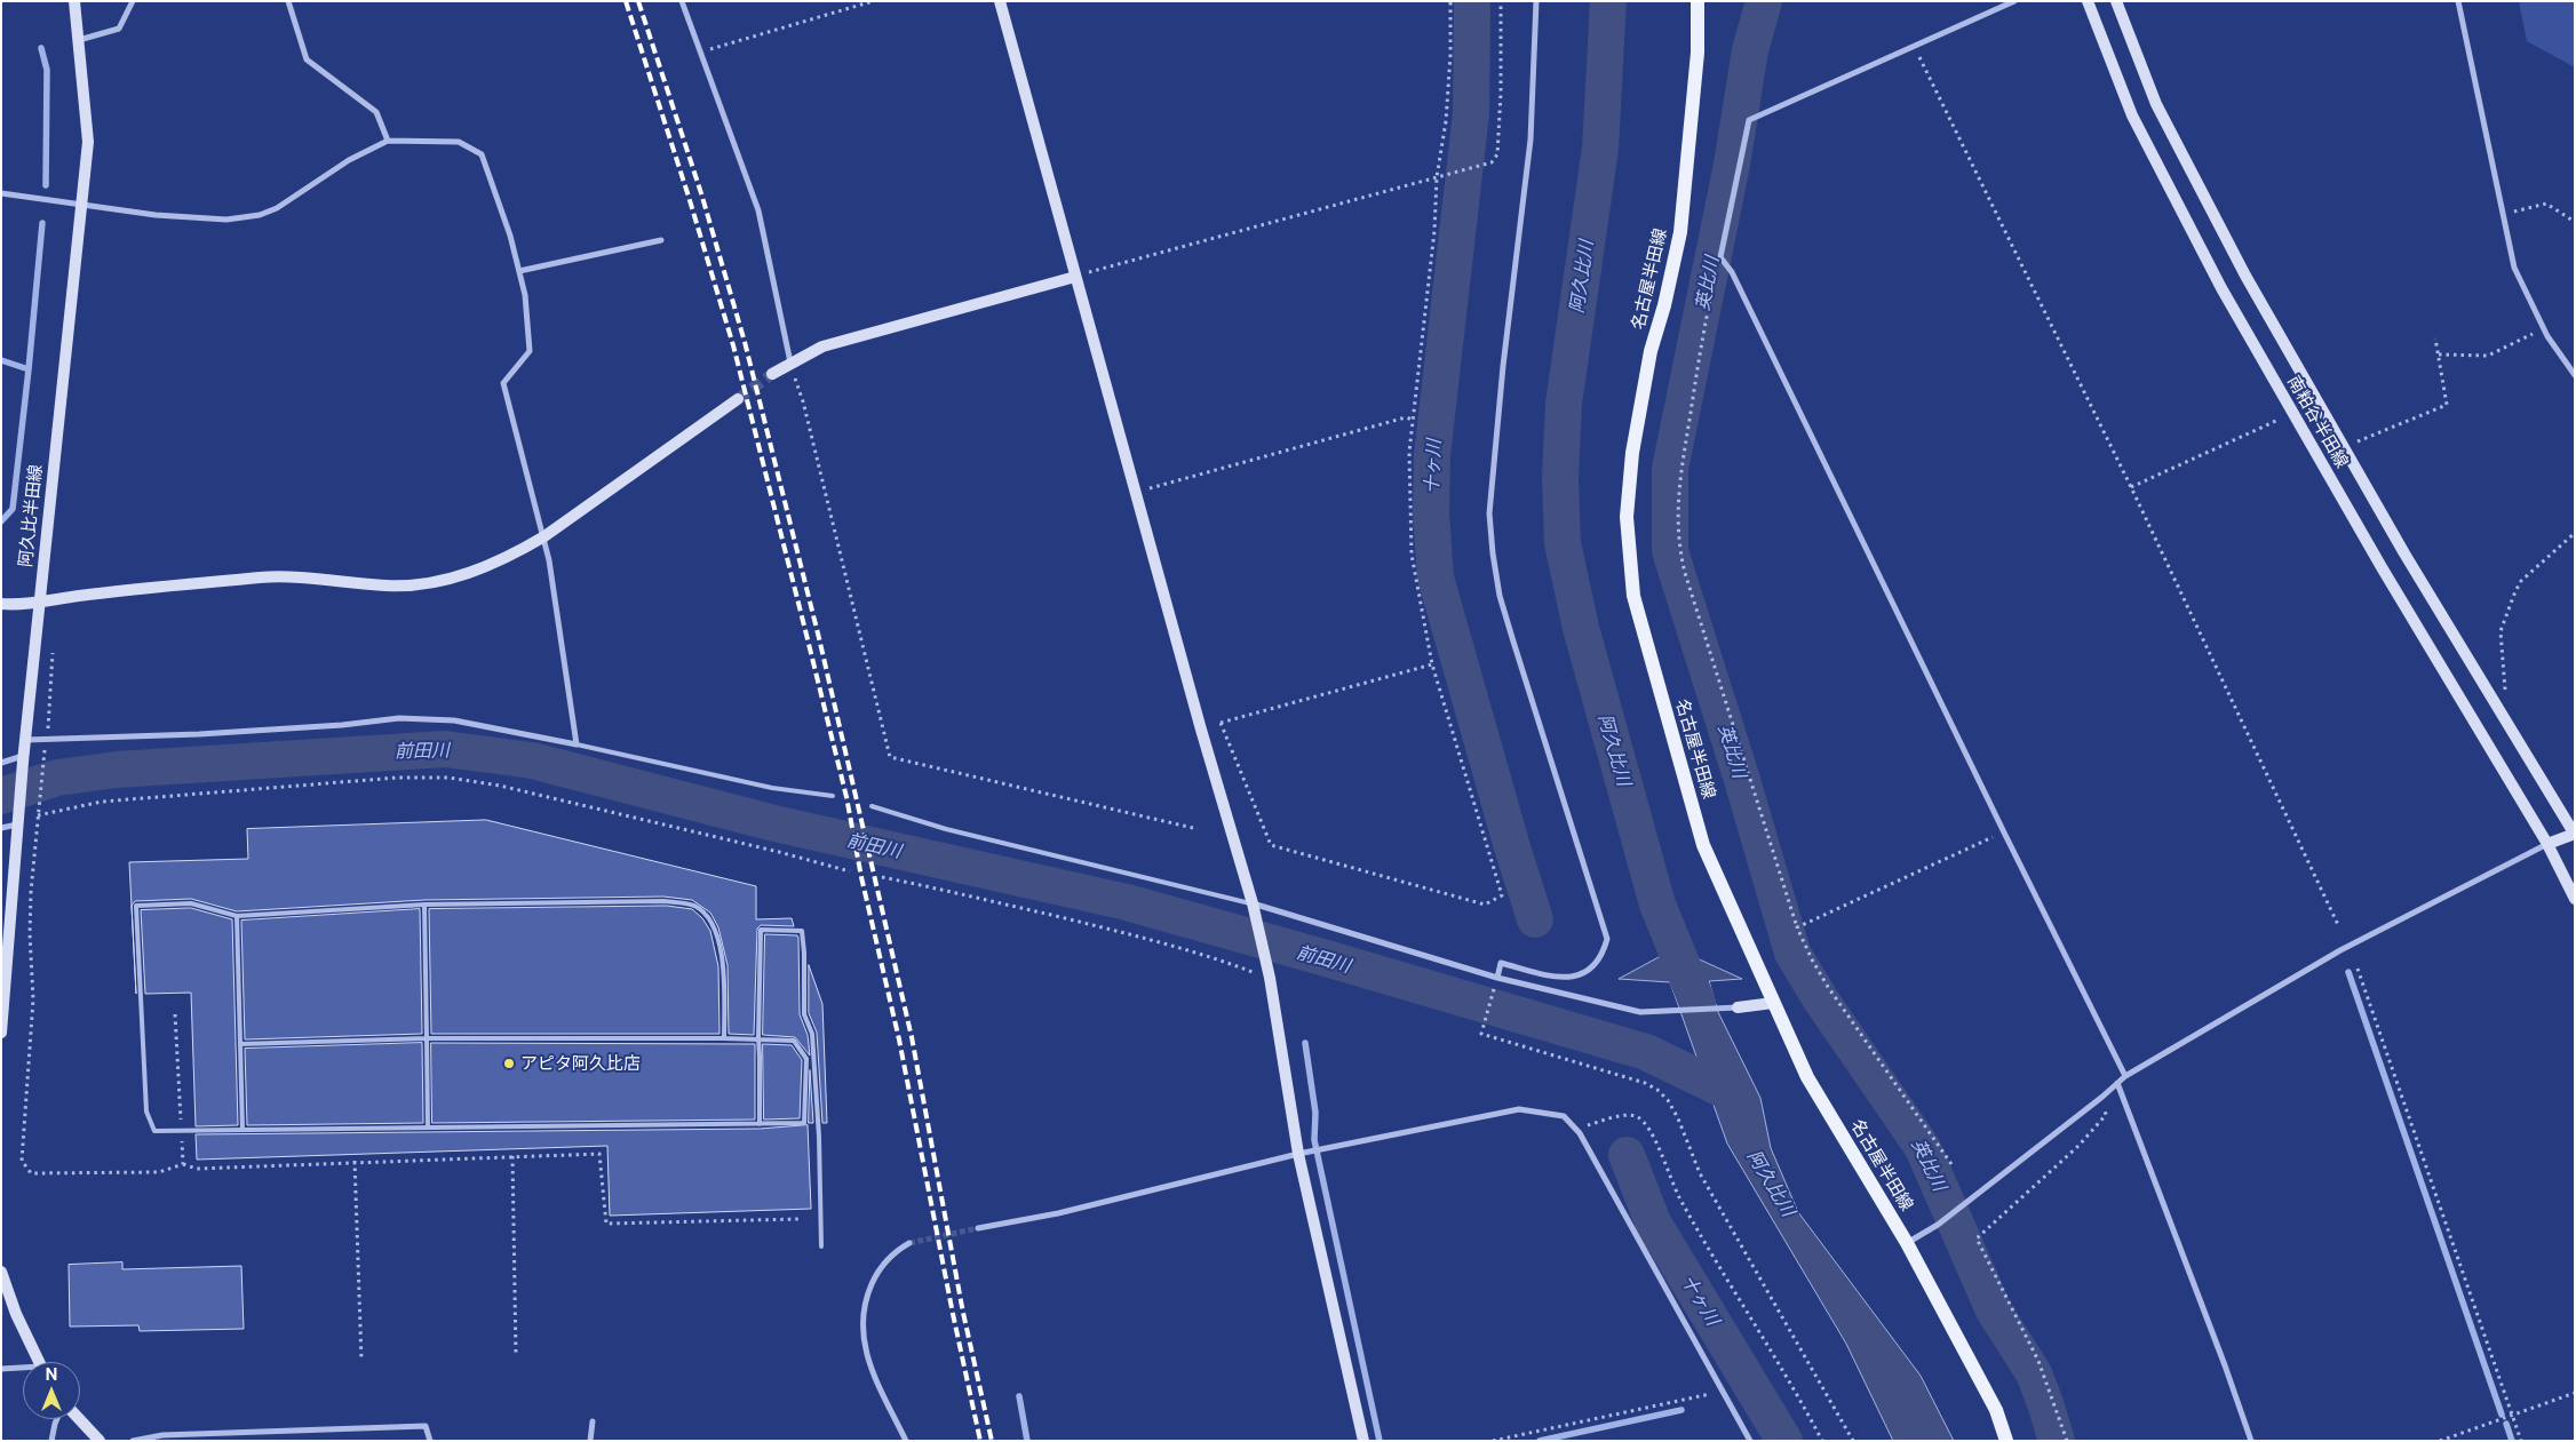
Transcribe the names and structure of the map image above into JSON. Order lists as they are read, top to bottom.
{
  "streets": {
    "main road": ["名古屋半田線", "南粕谷半田線", "阿久比半田線"]
  },
  "water": [
    "阿久比川",
    "英比川",
    "十ヶ川",
    "前田川"
  ],
  "places": ["アピタ阿久比店"],
  "north": "top"
}
